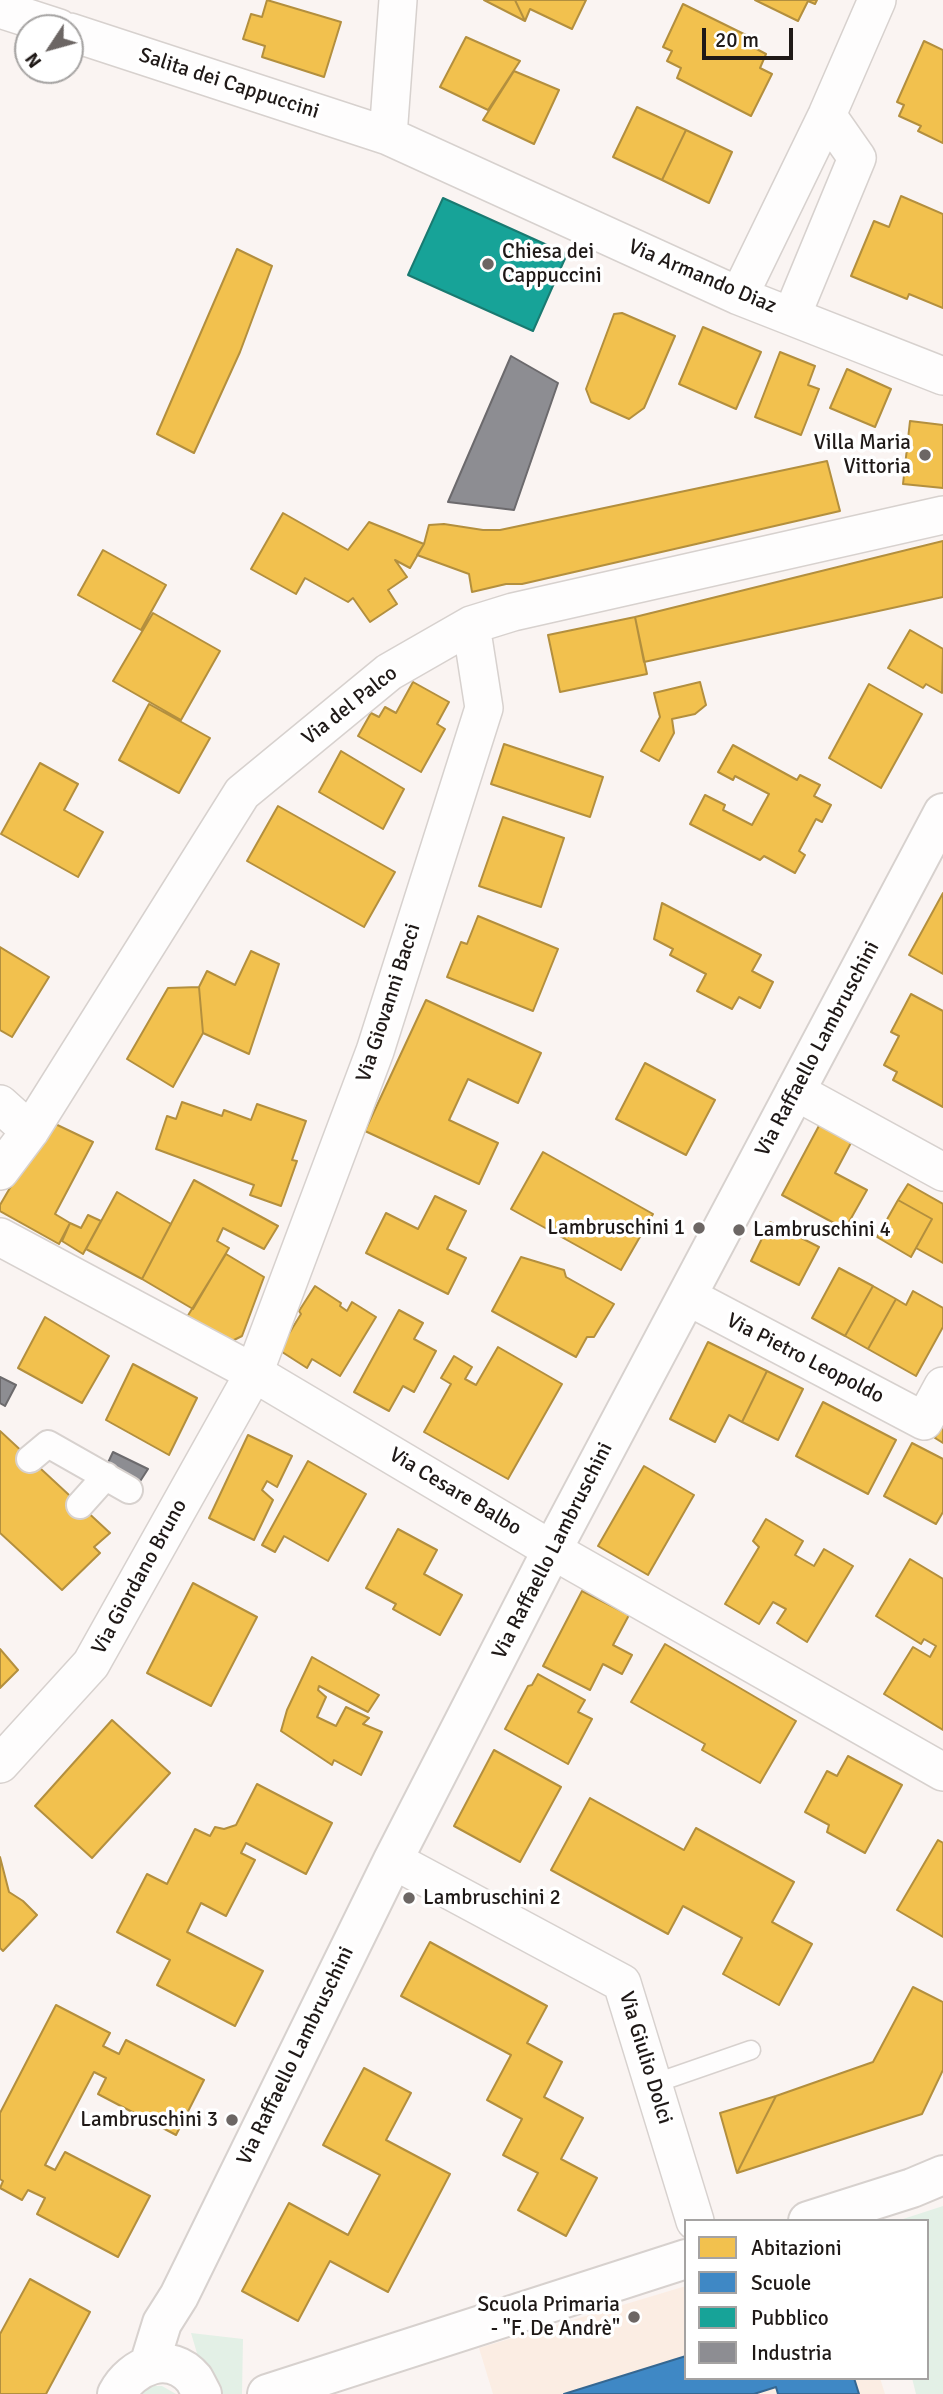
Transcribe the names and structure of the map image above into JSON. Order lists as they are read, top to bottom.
{
  "streets": {
    "main road": ["Via Raffaello Lambruschini"],
    "street": [
      "Salita dei Cappuccini",
      "Via Armando Diaz",
      "Via del Palco",
      "Via Giovanni Bacci",
      "Via Pietro Leopoldo",
      "Via Cesare Balbo",
      "Via Giordano Bruno",
      "Via Giulio Dolci"
    ]
  },
  "crossings": [
    ["Salita dei Cappuccini", "Via Armando Diaz"],
    ["Via del Palco", "Via Giovanni Bacci"],
    ["Via Giovanni Bacci", "Via Cesare Balbo"],
    ["Via Giovanni Bacci", "Via Giordano Bruno"],
    ["Via Raffaello Lambruschini", "Via Pietro Leopoldo"],
    ["Via Raffaello Lambruschini", "Via Cesare Balbo"],
    ["Via Raffaello Lambruschini", "Via Giulio Dolci"],
    ["Via Cesare Balbo", "Via Giordano Bruno"]
  ],
  "places": [
    "Chiesa dei Cappuccini",
    "Villa Maria Vittoria",
    "Lambruschini 1",
    "Lambruschini 4",
    "Lambruschini 2",
    "Lambruschini 3",
    "Scuola Primaria - \"F. De Andrè\""
  ],
  "legend": [
    "Abitazioni",
    "Scuole",
    "Pubblico",
    "Industria"
  ],
  "scale_bar": "20 m",
  "north": "bottom left"
}
